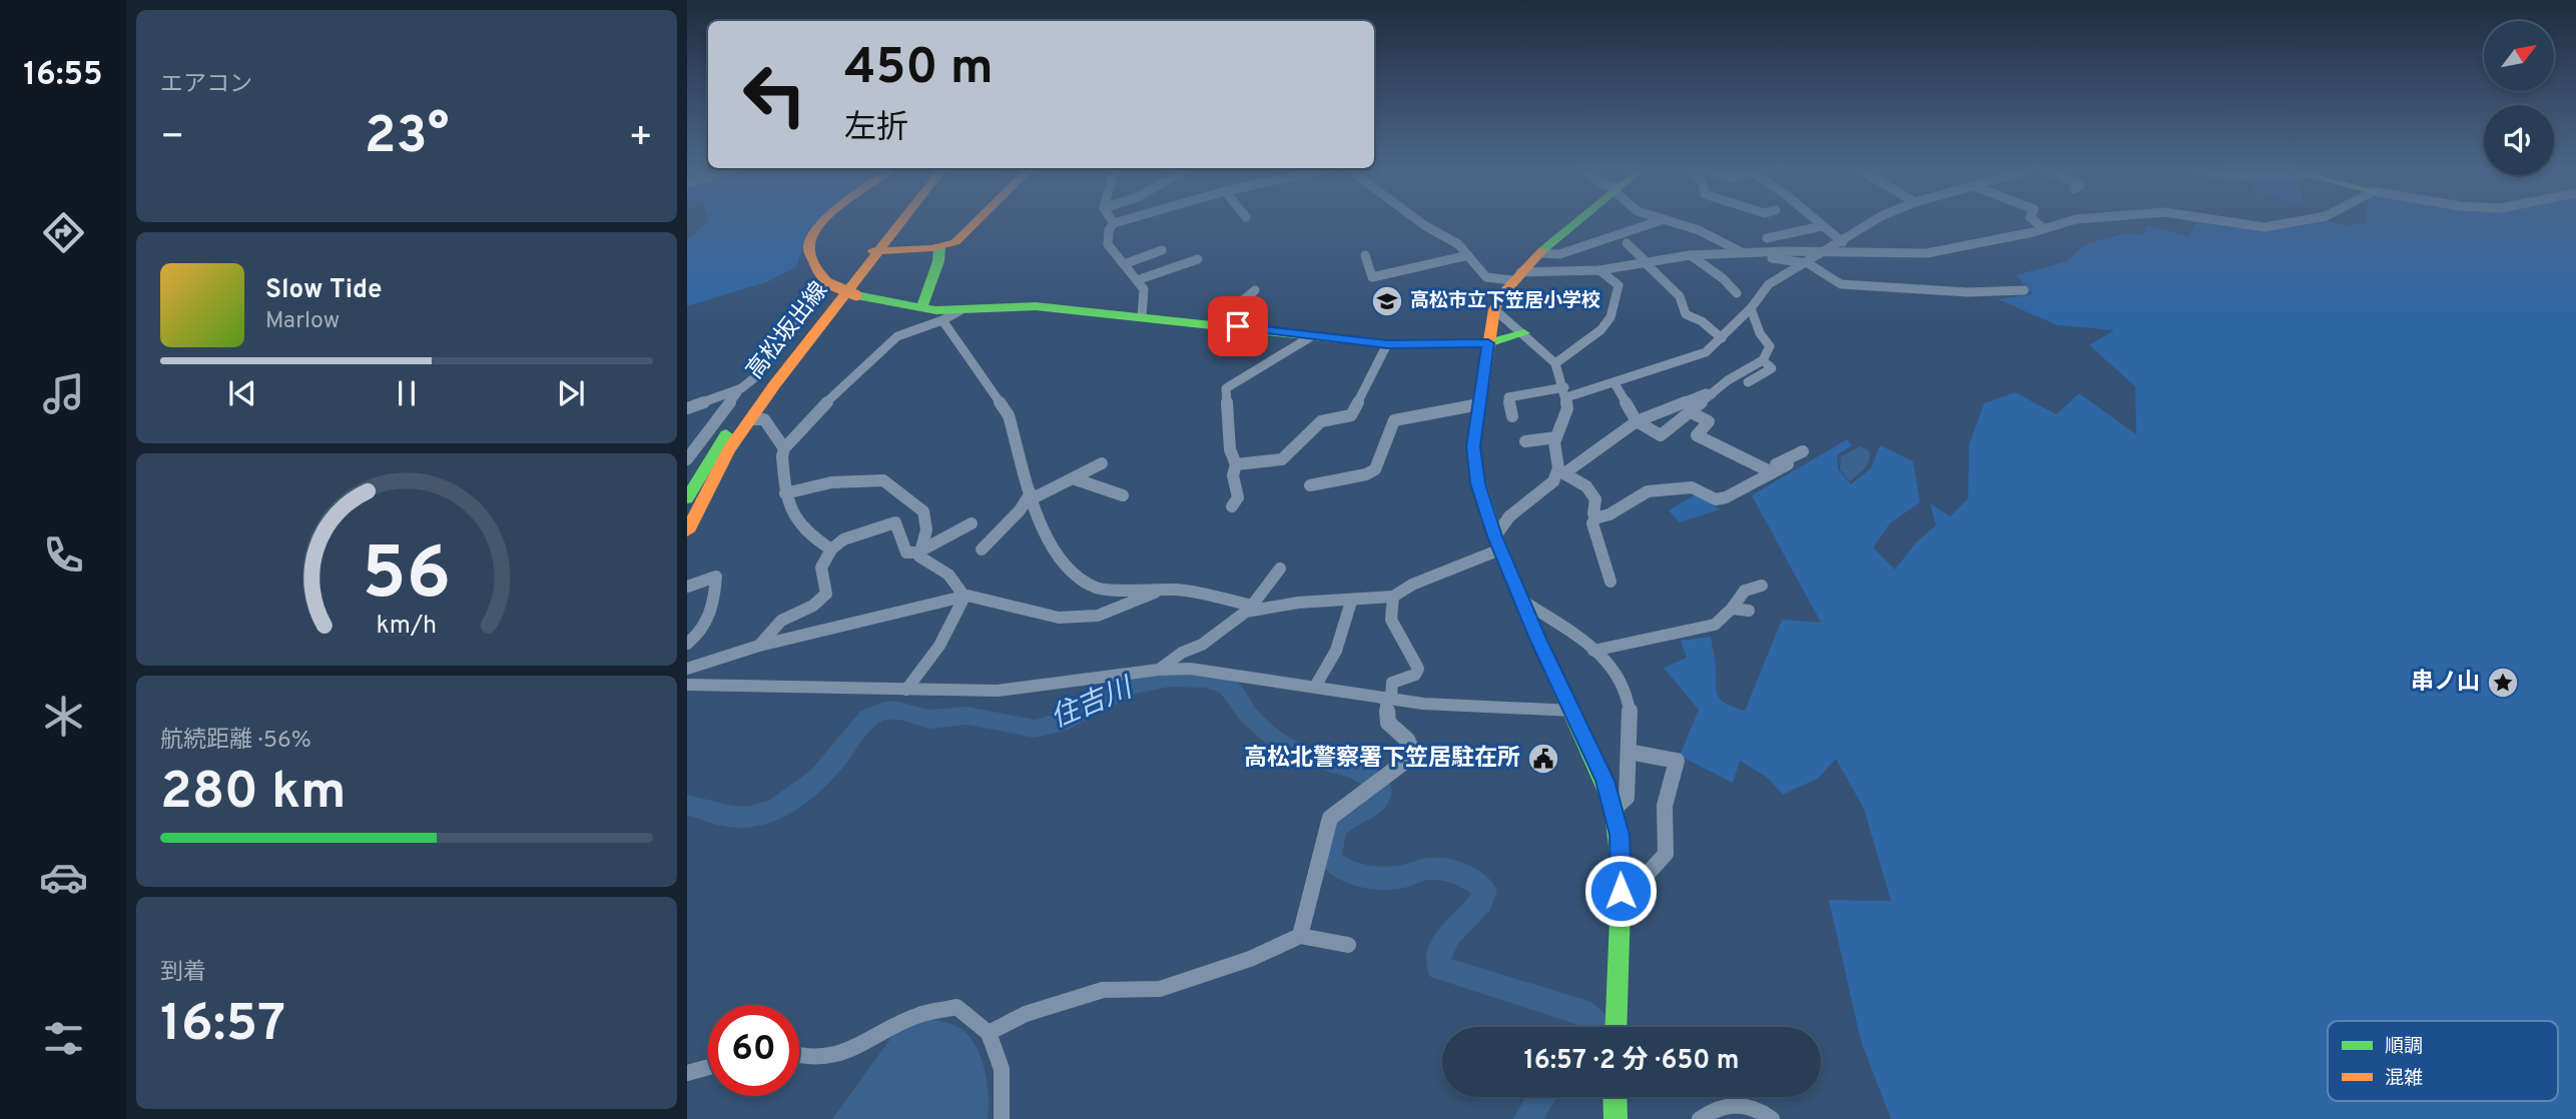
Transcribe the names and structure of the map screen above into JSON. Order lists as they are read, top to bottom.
{
  "streets": {
    "main road": ["高松坂出線"]
  },
  "water": ["住吉川"],
  "places": {
    "school or university": ["高松市立下笠居小学校"],
    "place": ["串ノ山"],
    "public building": ["高松北警察署下笠居駐在所"]
  },
  "legend": ["順調", "混雑"],
  "north": "top right",
  "page": {
    "tabs": "16:55",
    "tile": [
      "エアコン",
      ["航続距離 · 56%", "280 km"],
      ["到着", "16:57"]
    ],
    "turn": ["450 m", "左折"],
    "heat": ["−", "23°", "+"],
    "song": ["Slow Tide", "Marlow"],
    "limit": "60",
    "trip": "16:57 · 2 分 · 650 m",
    "gauge": ["56", "km/h"]
  }
}
